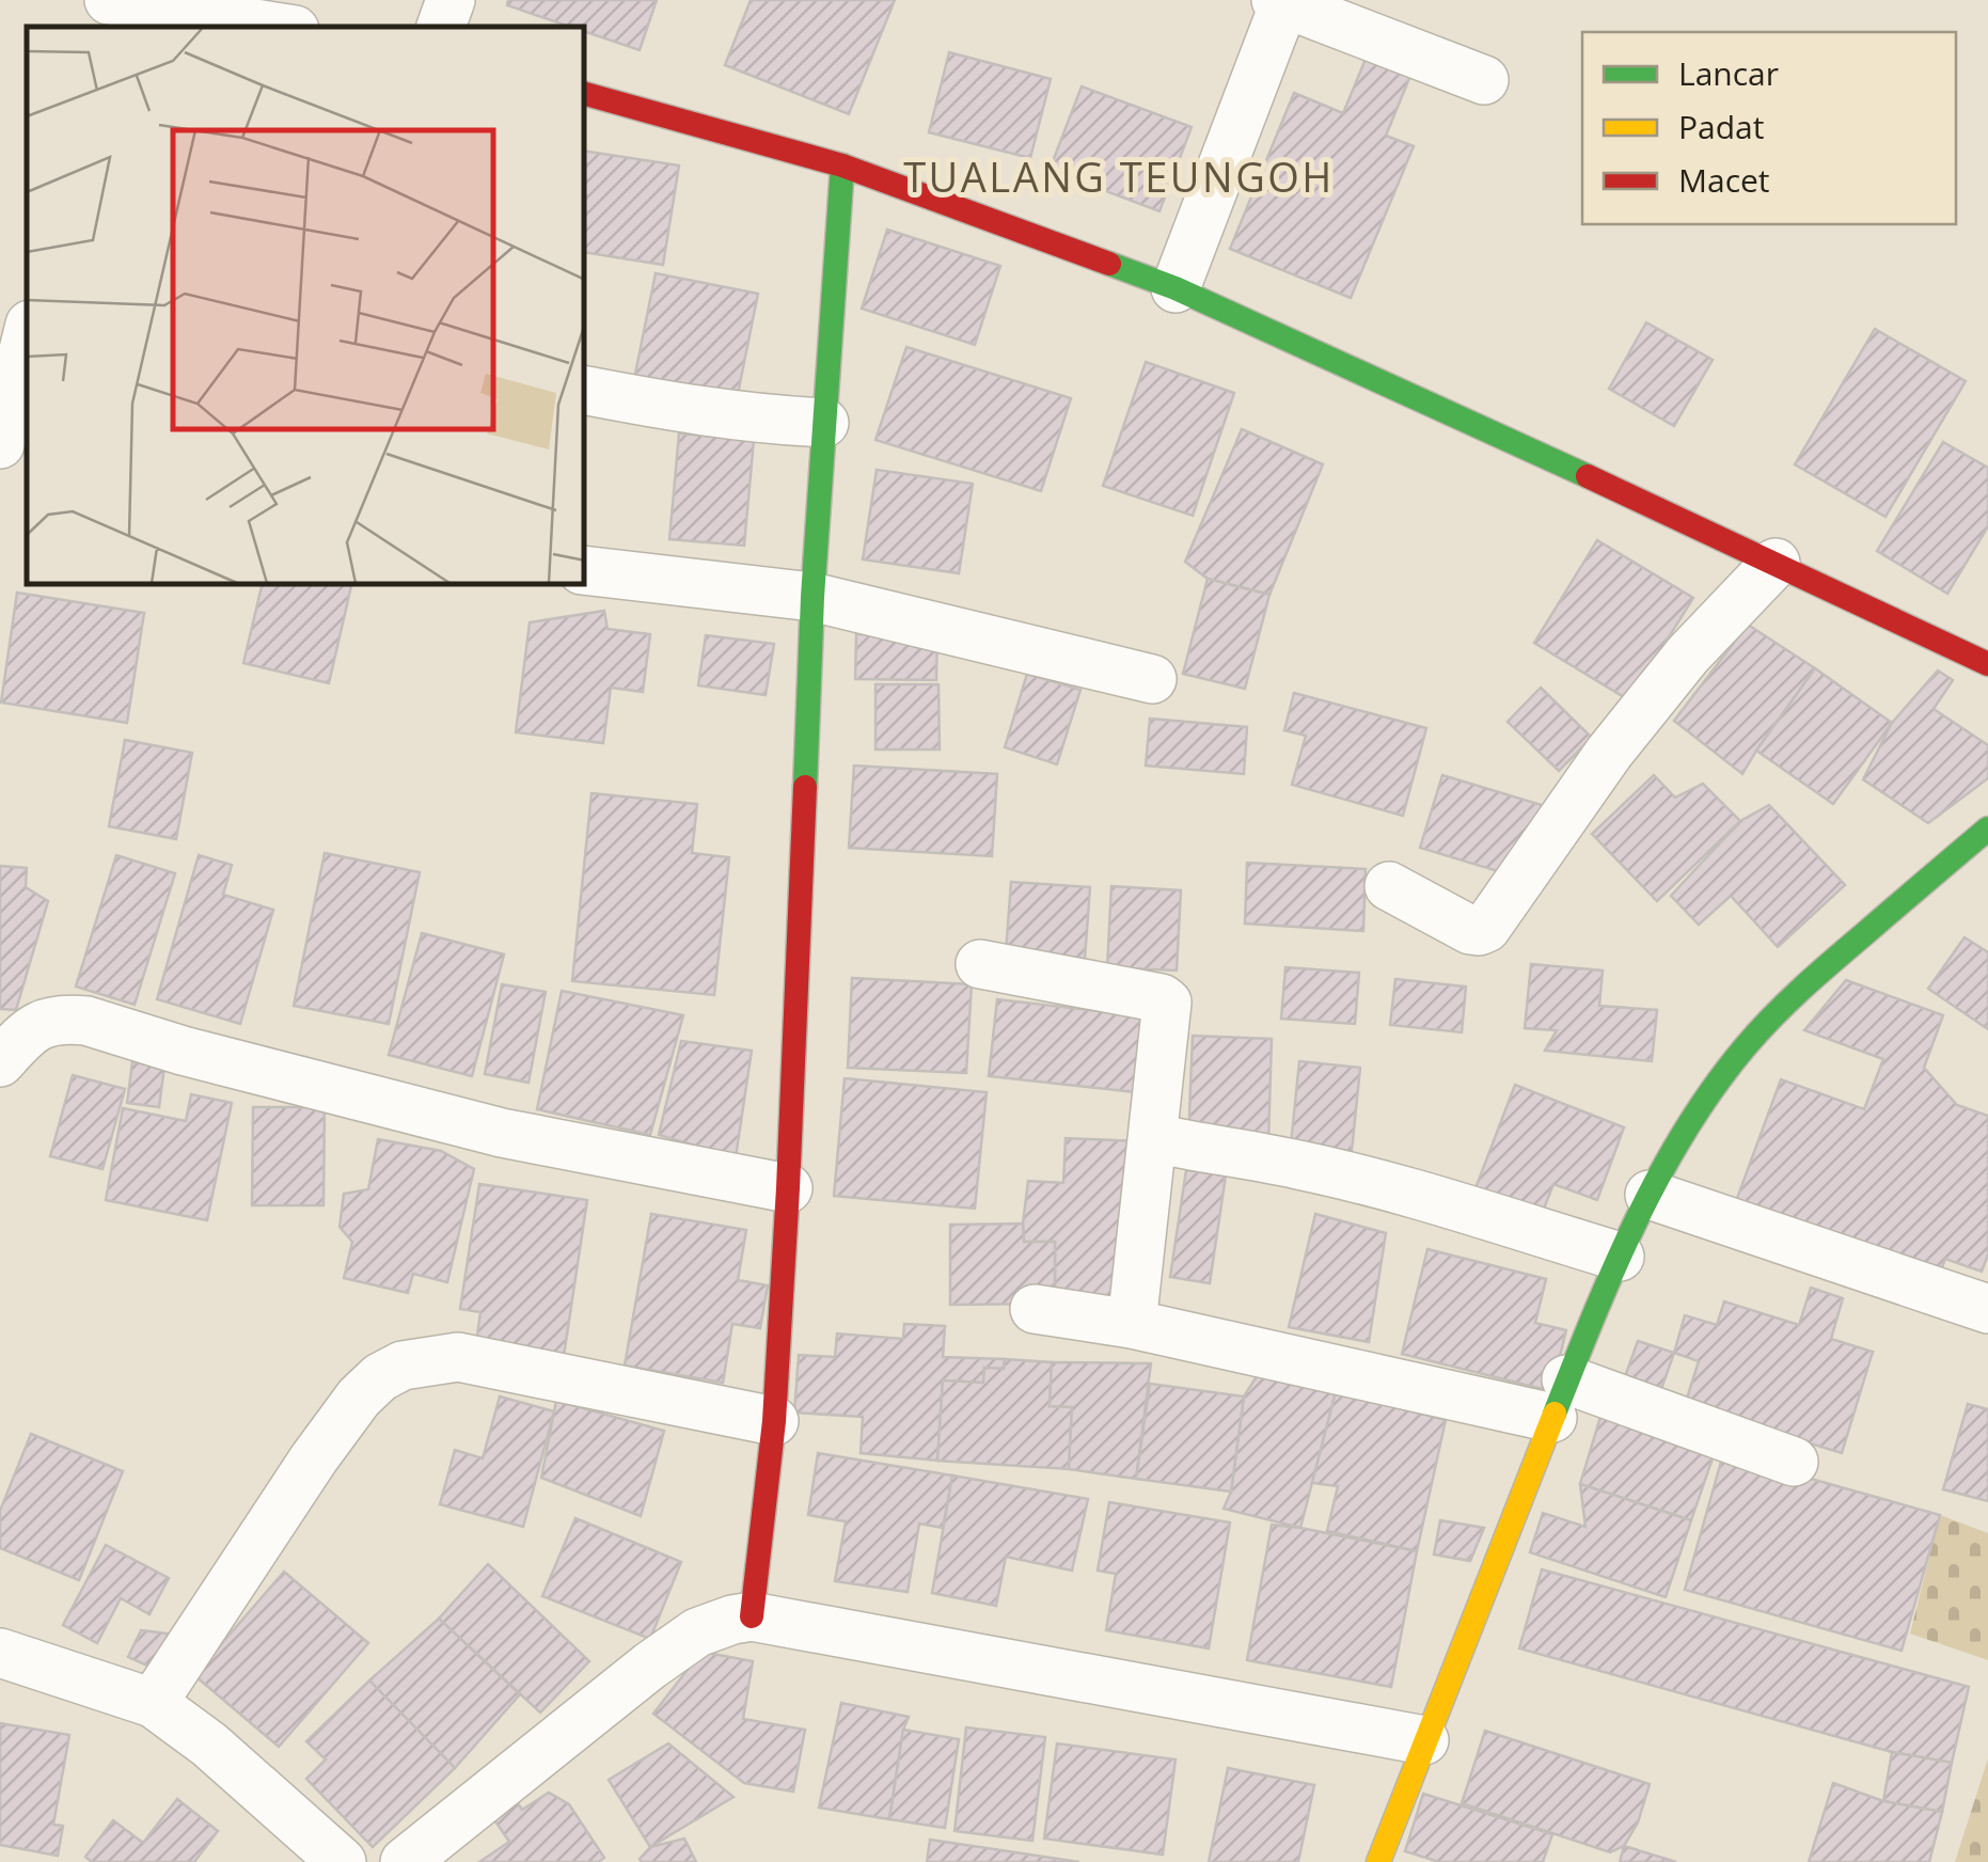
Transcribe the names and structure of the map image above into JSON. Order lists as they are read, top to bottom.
{
  "districts": ["TUALANG TEUNGOH"],
  "legend": ["Lancar", "Padat", "Macet"]
}
